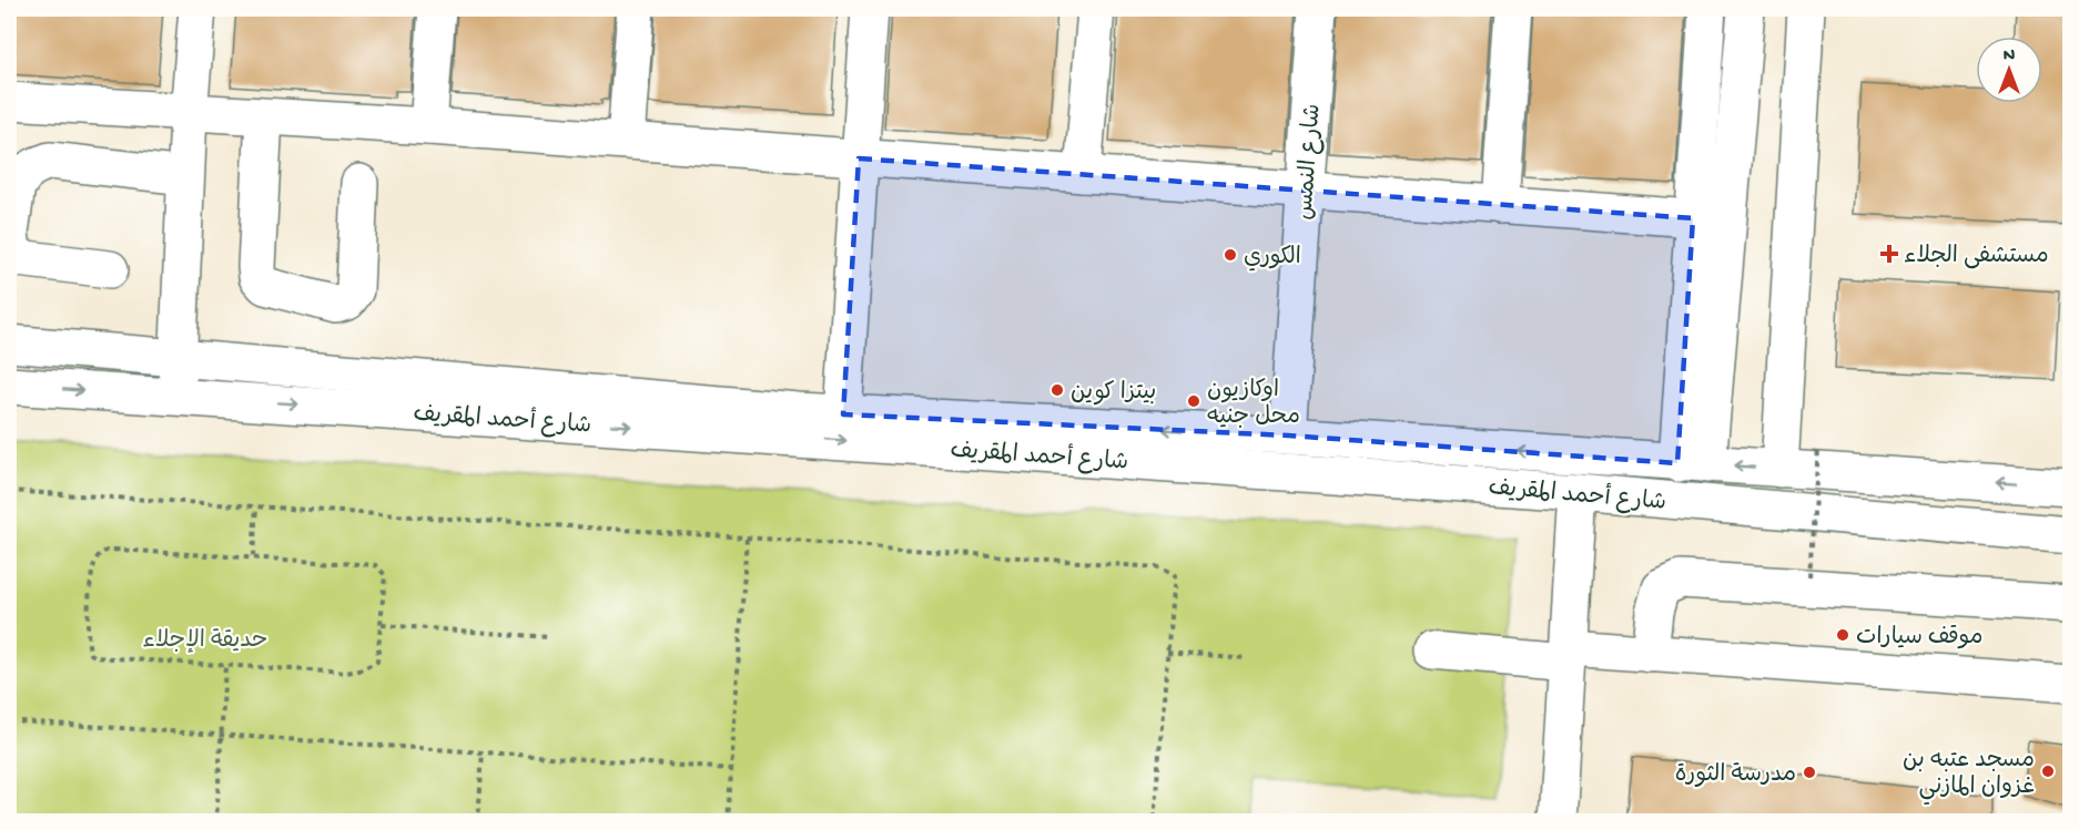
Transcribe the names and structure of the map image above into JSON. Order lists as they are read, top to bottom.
{
  "streets": {
    "main road": ["شارع النمس", "شارع أحمد المقريف"]
  },
  "crossings": [
    ["شارع النمس", "شارع أحمد المقريف"]
  ],
  "parks": ["حديقة الإجلاء"],
  "places": {
    "health": ["مستشفى الجلاء"],
    "other": [
      "الكوري",
      "بيتزا كوين",
      "اوكازيون محل جنيه",
      "موقف سيارات",
      "مسجد عتبه بن غزوان المازني",
      "مدرسة الثورة"
    ]
  },
  "north": "top"
}
